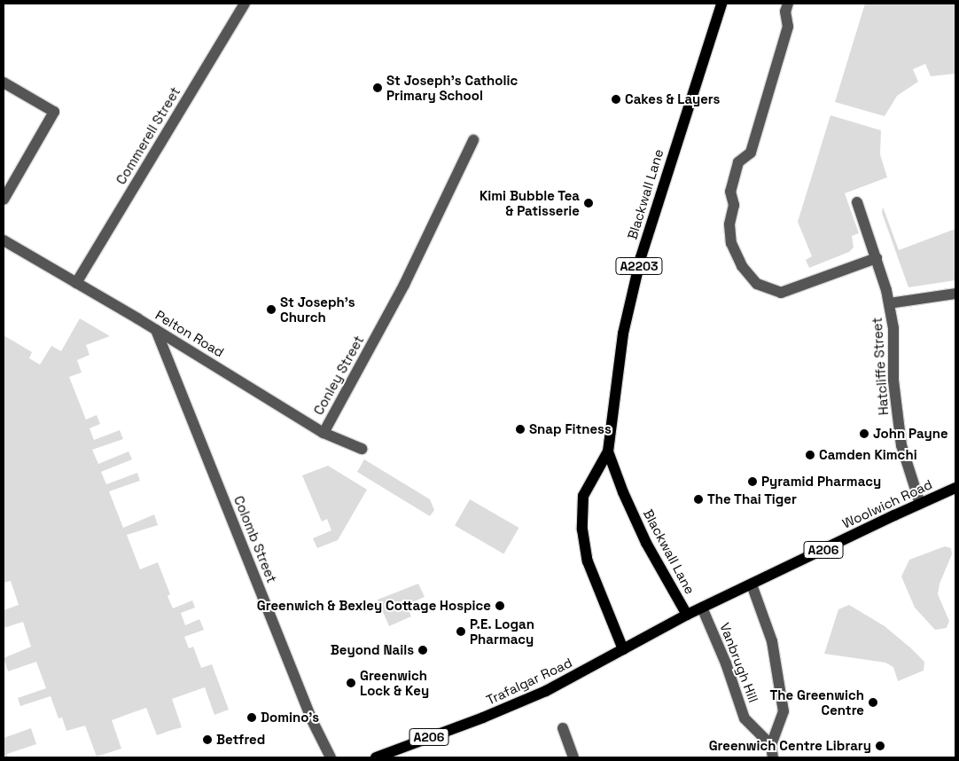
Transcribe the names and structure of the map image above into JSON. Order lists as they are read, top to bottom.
{
  "streets": {
    "main road": [
      "Blackwall Lane",
      "A2203",
      "Woolwich Road",
      "A206",
      "Trafalgar Road"
    ],
    "street": [
      "Commerell Street",
      "Pelton Road",
      "Hatcliffe Street",
      "Conley Street",
      "Colomb Street",
      "Vanbrugh Hill"
    ]
  },
  "crossings": [
    ["Commerell Street", "Pelton Road"],
    ["Blackwall Lane", "Woolwich Road"],
    ["Blackwall Lane", "Trafalgar Road"],
    ["Pelton Road", "Conley Street"],
    ["Pelton Road", "Colomb Street"],
    ["Hatcliffe Street", "Woolwich Road"],
    ["Woolwich Road", "Vanbrugh Hill"],
    ["Woolwich Road", "Trafalgar Road"]
  ],
  "places": [
    "St Joseph's Catholic Primary School",
    "Cakes & Layers",
    "Kimi Bubble Tea & Patisserie",
    "St Joseph's Church",
    "Snap Fitness",
    "John Payne",
    "Camden Kimchi",
    "Pyramid Pharmacy",
    "The Thai Tiger",
    "Greenwich & Bexley Cottage Hospice",
    "P.E. Logan Pharmacy",
    "Beyond Nails",
    "Greenwich Lock & Key",
    "The Greenwich Centre",
    "Domino's",
    "Betfred",
    "Greenwich Centre Library"
  ]
}
